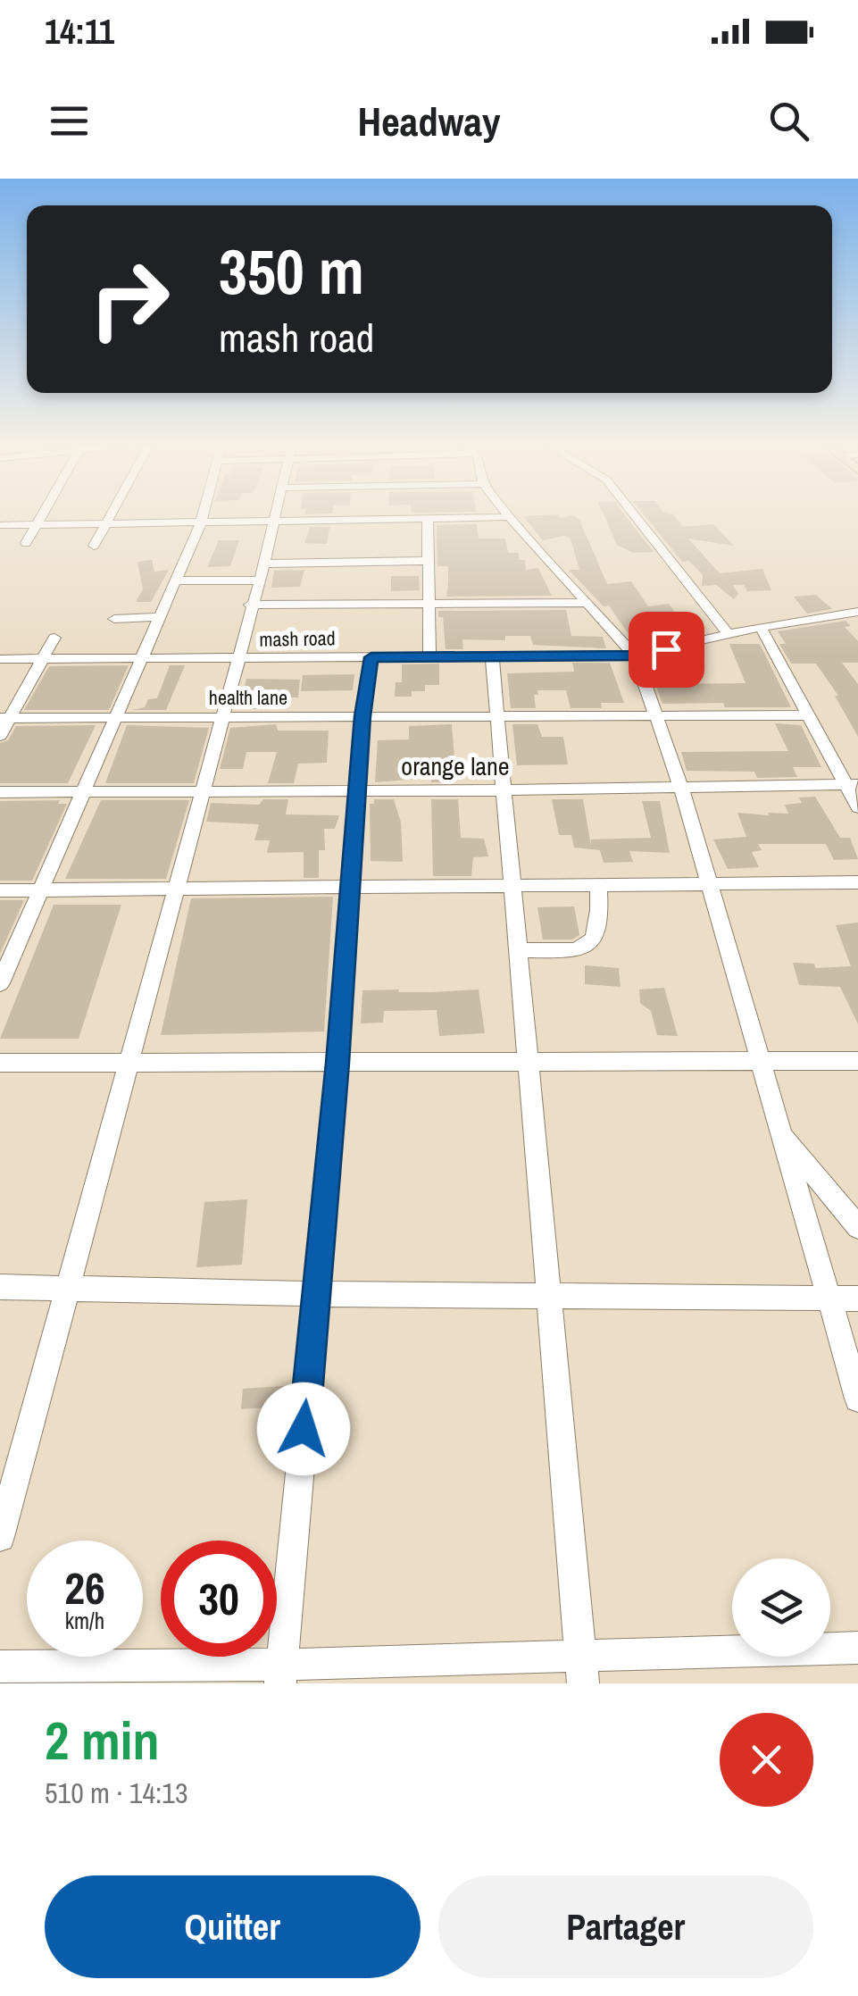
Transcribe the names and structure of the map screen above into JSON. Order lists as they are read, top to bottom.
{
  "streets": {
    "street": ["mash road", "health lane", "orange lane"]
  },
  "page": {
    "status": "14:11",
    "header": "Headway",
    "turn": ["350 m", "mash road"],
    "speed": "26 km/h",
    "limit": "30",
    "heading": ["2 min", "510 m · 14:13"],
    "buttons": ["Quitter", "Partager"]
  }
}
